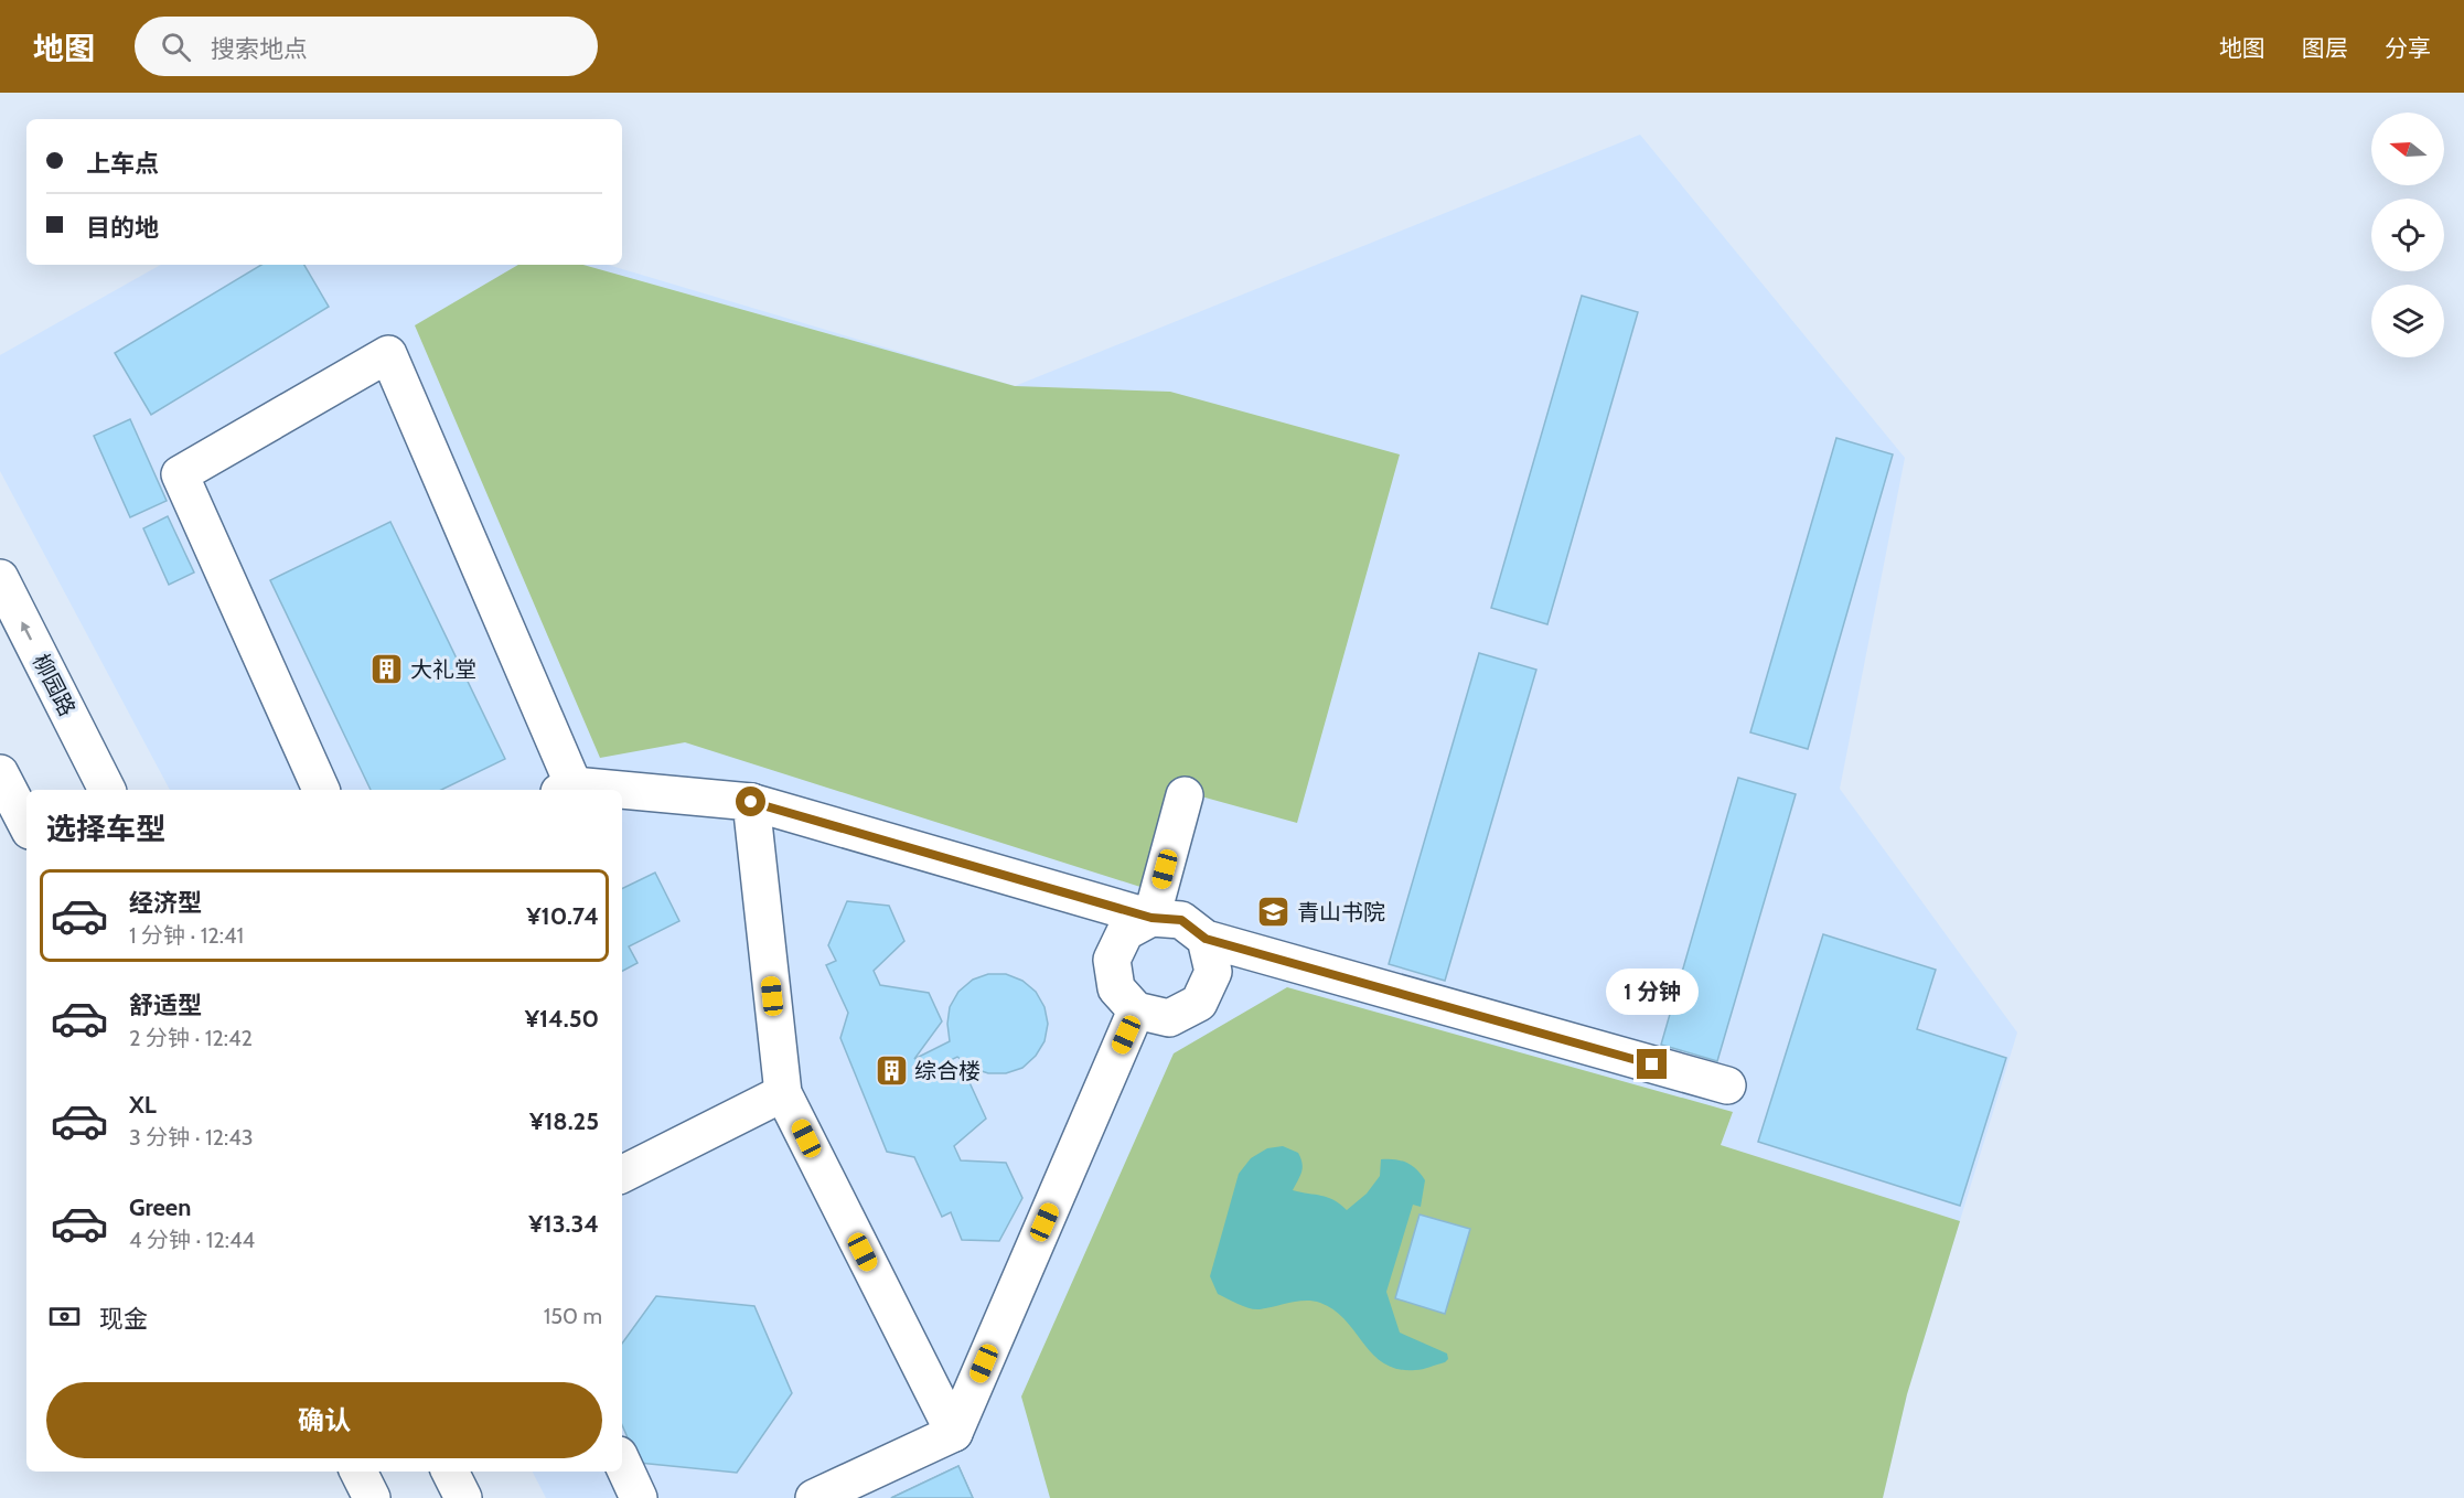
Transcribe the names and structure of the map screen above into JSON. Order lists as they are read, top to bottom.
{
  "streets": {
    "main road": ["柳园路"]
  },
  "one_way": ["柳园路"],
  "places": {
    "building": ["大礼堂", "综合楼"],
    "school or university": ["青山书院"]
  },
  "north": "left",
  "page": {
    "header": "地图",
    "search": "搜索地点",
    "nav": ["地图", "图层", "分享"],
    "banner": ["上车点", "目的地"],
    "heading": "选择车型",
    "list": [
      {
        "name": "经济型",
        "note": "1 分钟 · 12:41",
        "value": "¥10.74"
      },
      {
        "name": "舒适型",
        "note": "2 分钟 · 12:42",
        "value": "¥14.50"
      },
      {
        "name": "XL",
        "note": "3 分钟 · 12:43",
        "value": "¥18.25"
      },
      {
        "name": "Green",
        "note": "4 分钟 · 12:44",
        "value": "¥13.34"
      }
    ],
    "bubble": "1 分钟",
    "pay": ["现金", "150 m"],
    "buttons": "确认"
  }
}
